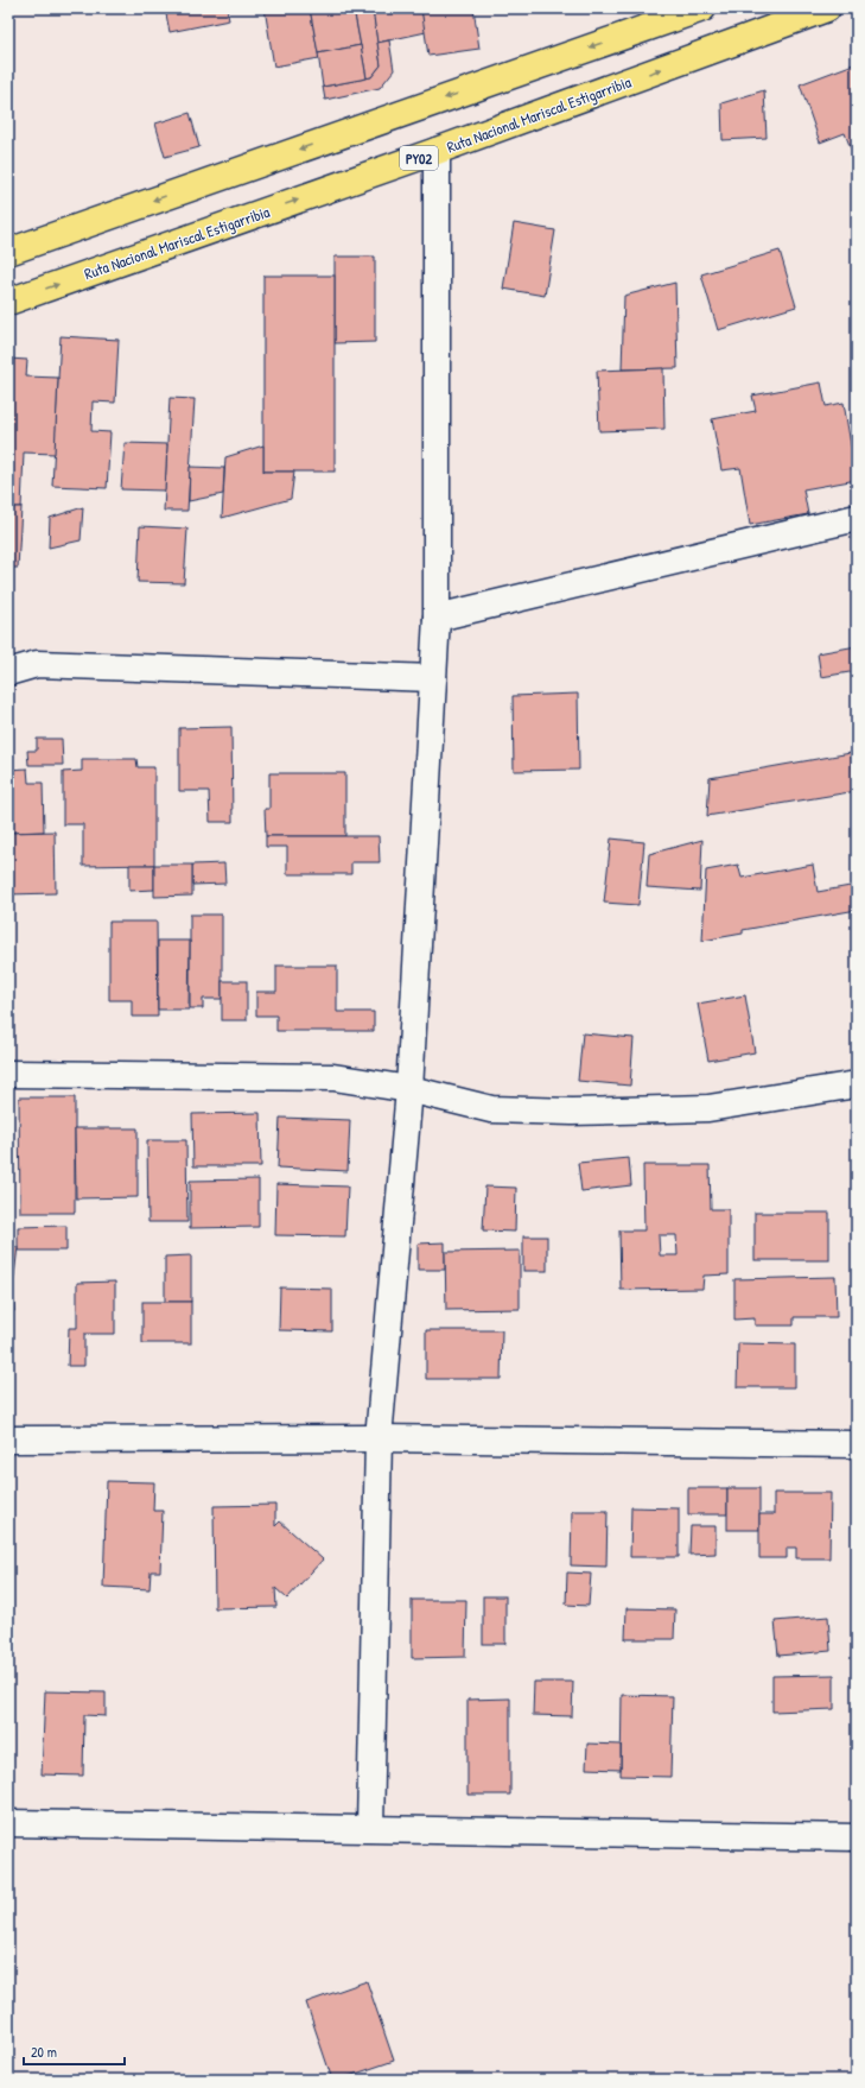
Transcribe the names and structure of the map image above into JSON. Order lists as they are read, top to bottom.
{
  "streets": {
    "highway": ["Ruta Nacional Mariscal Estigarribia", "PY02"]
  },
  "scale_bar": "20 m"
}
